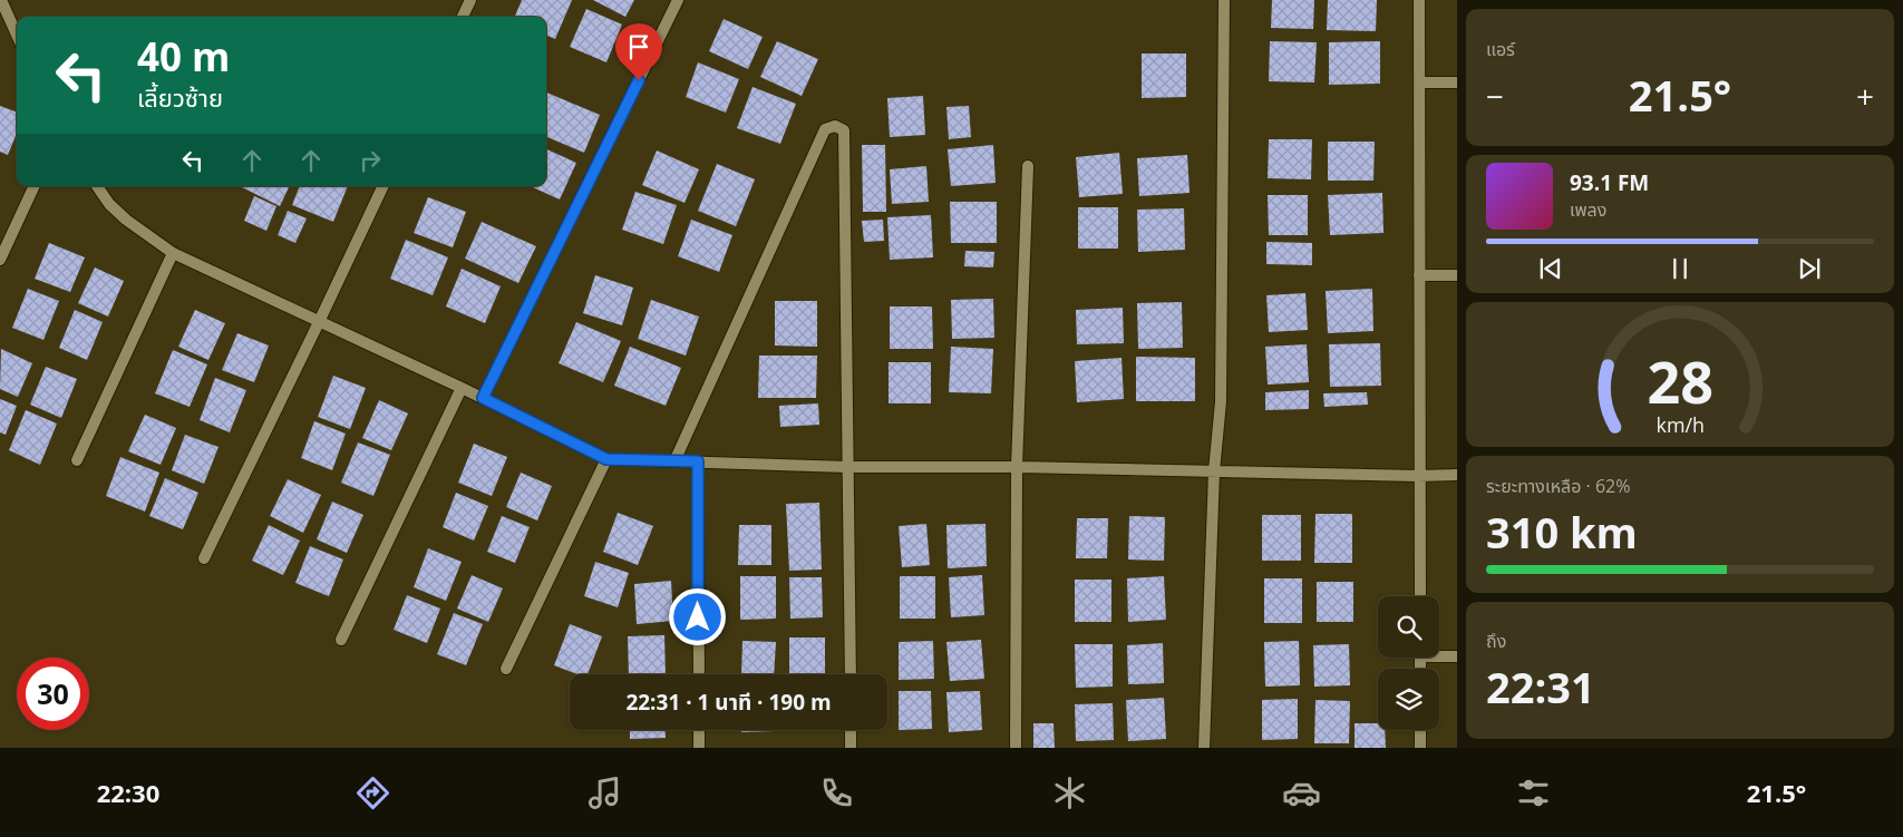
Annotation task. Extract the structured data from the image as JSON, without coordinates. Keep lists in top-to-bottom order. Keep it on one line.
{"page":{"tile":["แอร์",["ระยะทางเหลือ · 62%","310 km"],["ถึง","22:31"]],"turn":["40 m","เลี้ยวซ้าย"],"heat":["−","21.5°","+"],"song":["93.1 FM","เพลง"],"limit":"30","trip":"22:31 · 1 นาที · 190 m","tabs":["22:30","21.5°"],"gauge":["28","km/h"]}}
